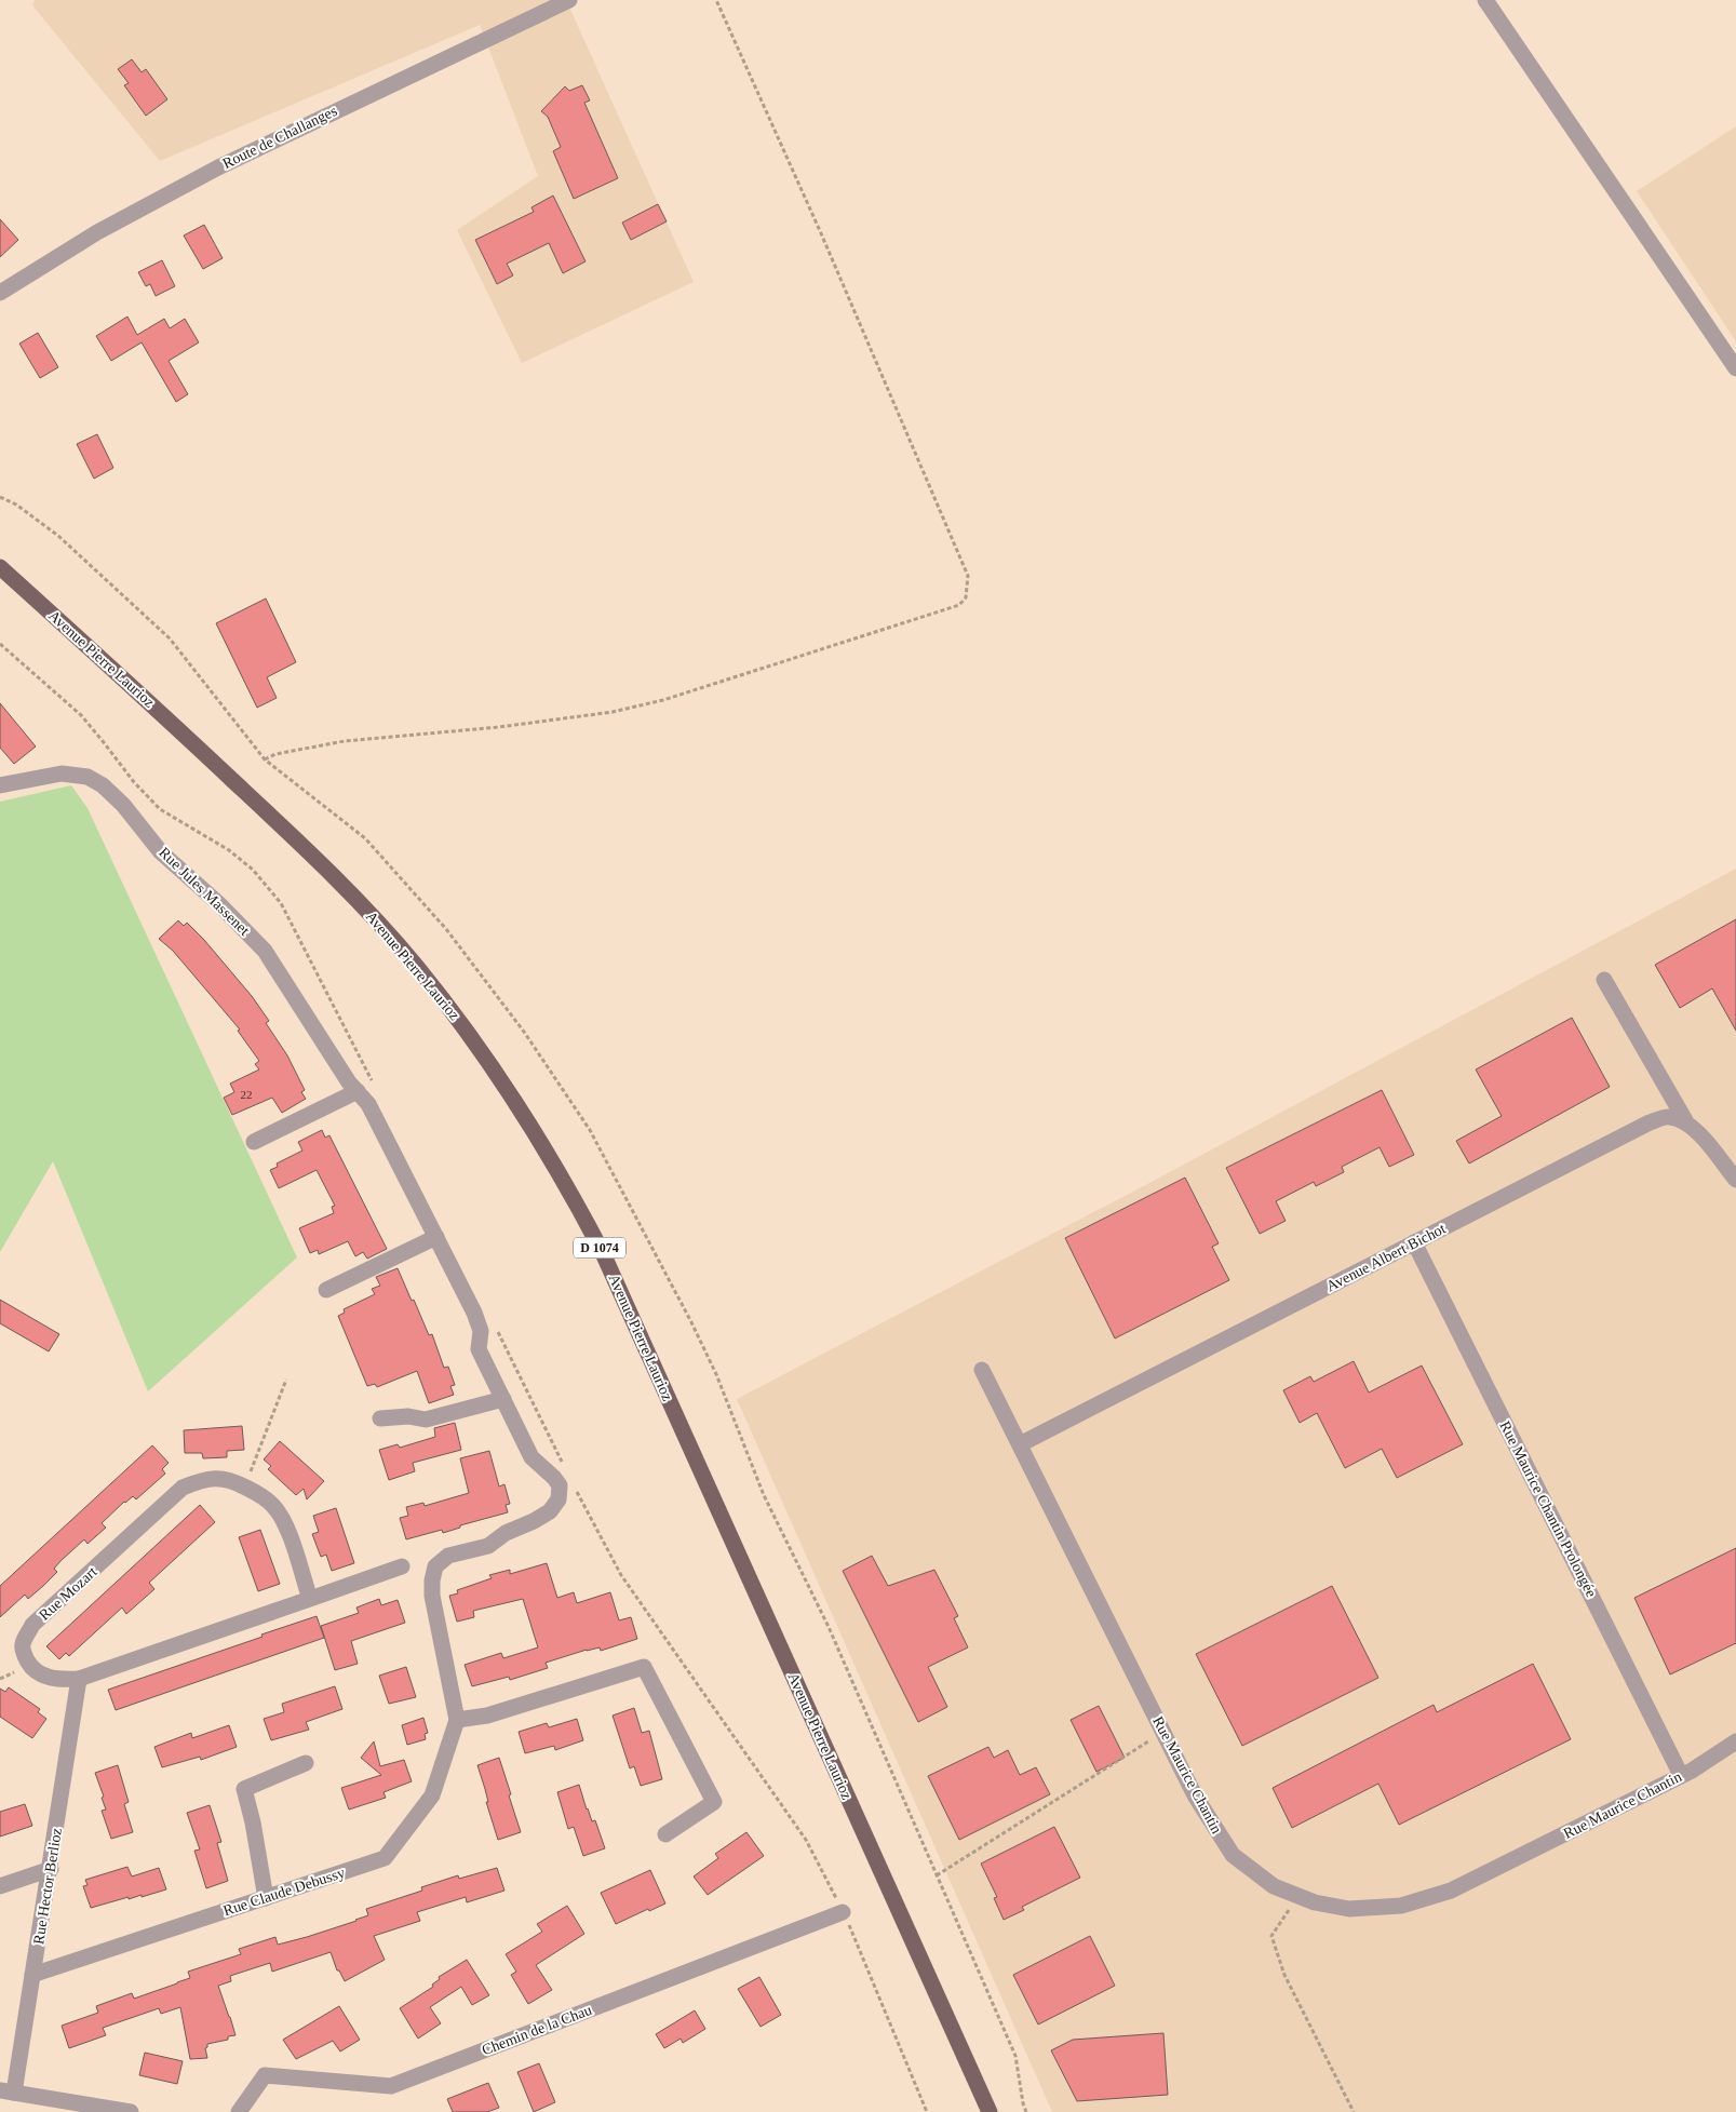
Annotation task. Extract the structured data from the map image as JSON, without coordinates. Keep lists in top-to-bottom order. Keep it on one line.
{"streets":{"main road":["Avenue Pierre Laurioz","D 1074"],"street":["Route de Challanges","Rue Jules Massenet","Avenue Albert Bichot","Rue Maurice Chantin Prolongée","Rue Mozart","Rue Maurice Chantin","Rue Hector Berlioz","Rue Claude Debussy","Chemin de la Chau"]},"crossings":[["Rue Jules Massenet","Rue Claude Debussy"],["Avenue Albert Bichot","Rue Maurice Chantin Prolongée"],["Avenue Albert Bichot","Rue Maurice Chantin"],["Rue Maurice Chantin Prolongée","Rue Maurice Chantin"],["Rue Mozart","Rue Hector Berlioz"],["Rue Hector Berlioz","Rue Claude Debussy"]],"house_numbers":["22"]}
